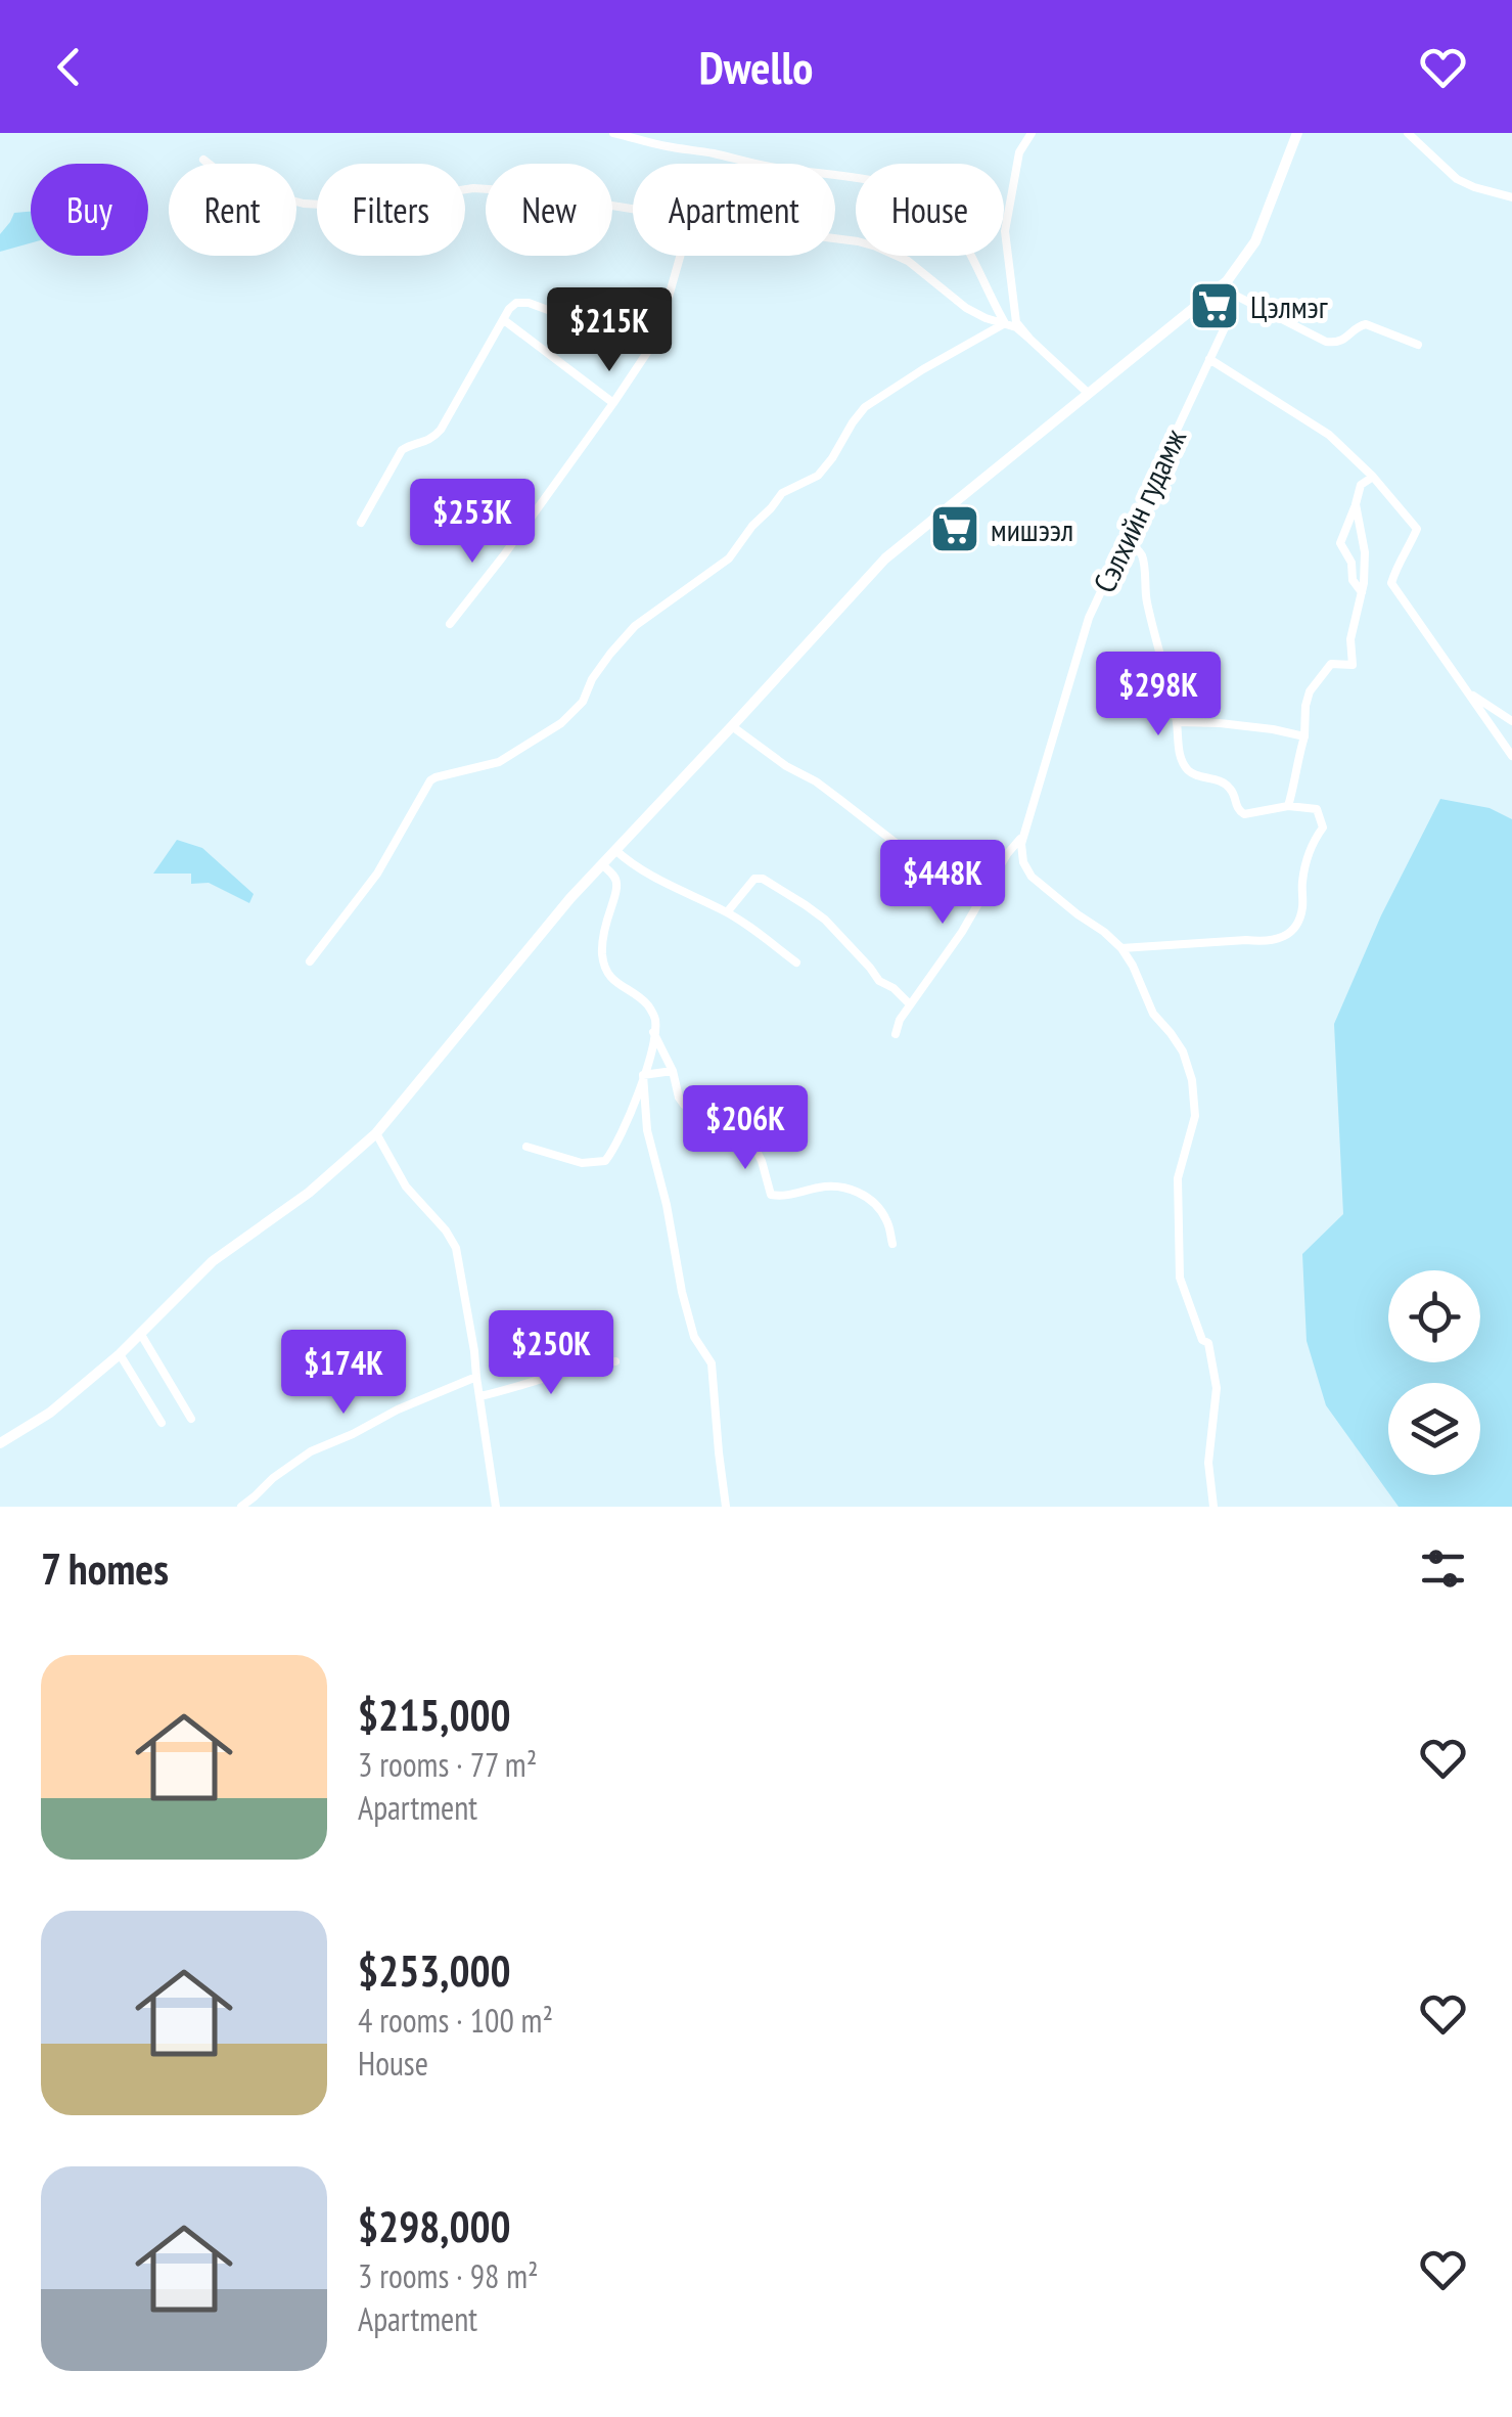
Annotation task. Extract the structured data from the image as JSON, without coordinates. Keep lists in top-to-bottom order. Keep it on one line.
{"streets":{"street":["Сэлхийн гудамж"]},"places":{"supermarket":["Цэлмэг","мишээл"]},"page":{"header":"Dwello","chip":["Buy","Rent","Filters","New","Apartment","House"],"price":["$215K","$253K","$298K","$448K","$206K","$250K","$174K"],"heading":"7 homes","list":[{"name":"$215,000","note":"3 rooms · 77 m² · Apartment"},{"name":"$253,000","note":"4 rooms · 100 m² · House"},{"name":"$298,000","note":"3 rooms · 98 m² · Apartment"}]}}
